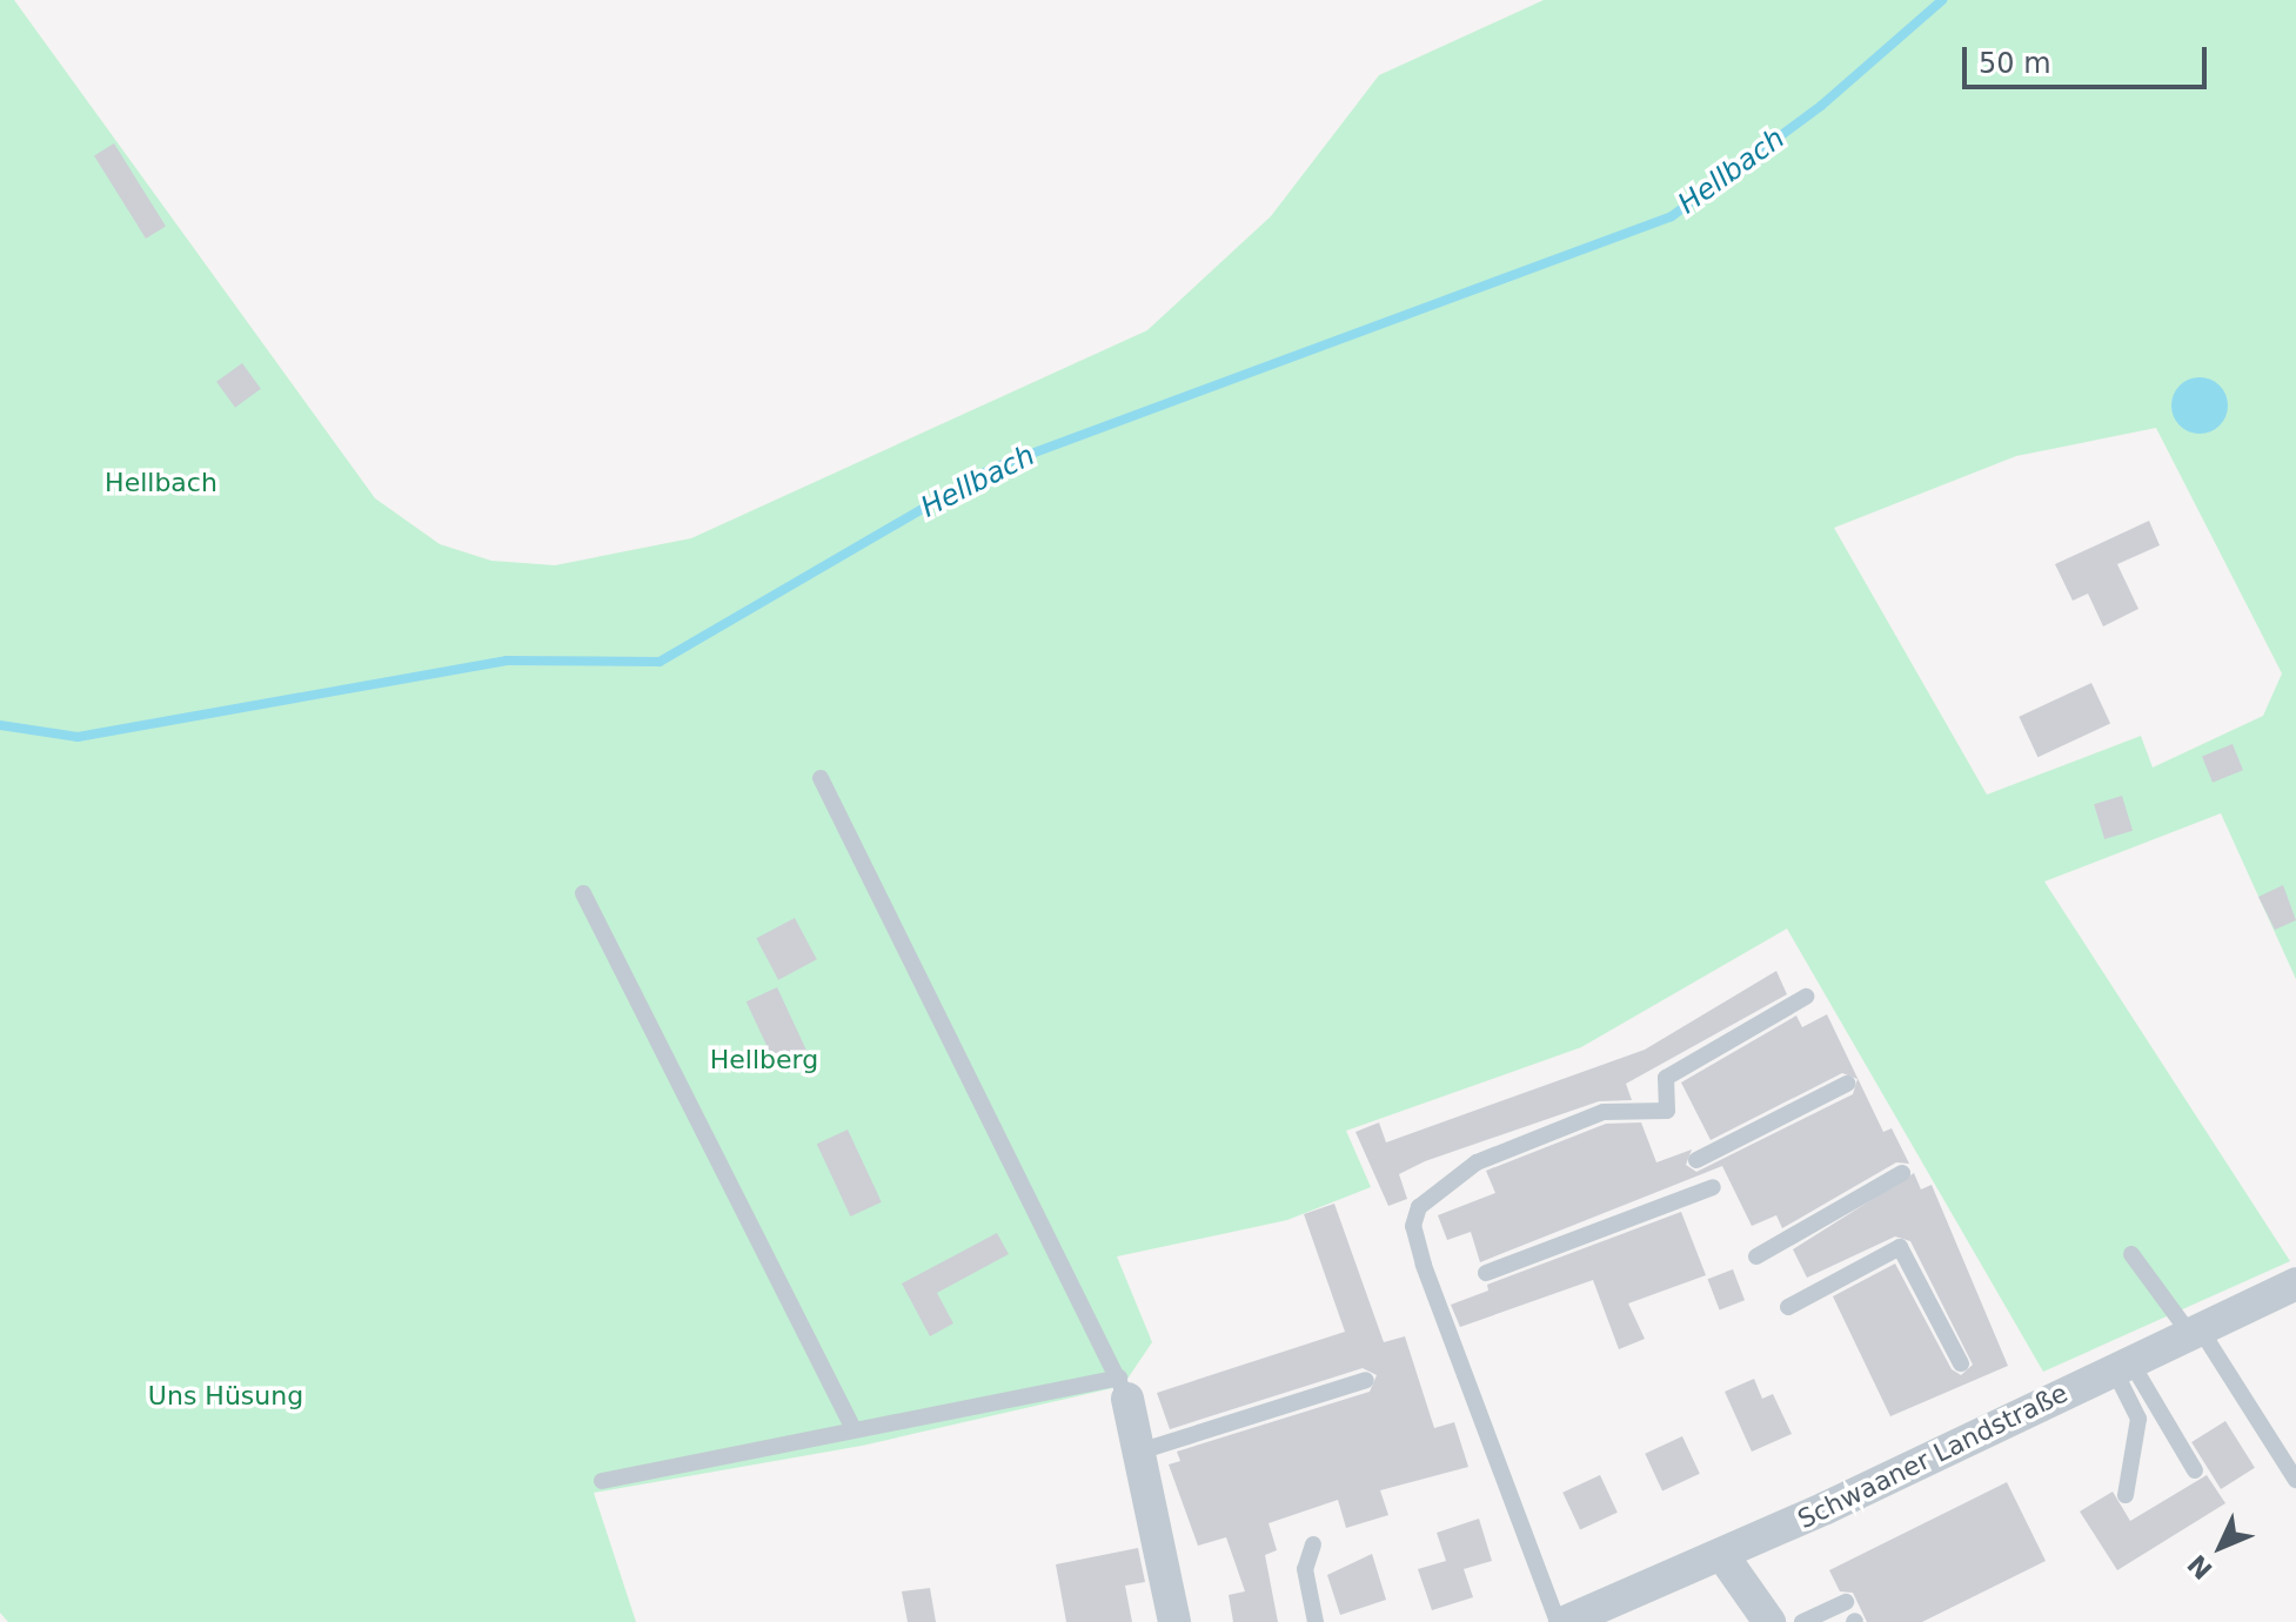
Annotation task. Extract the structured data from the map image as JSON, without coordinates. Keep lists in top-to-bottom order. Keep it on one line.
{"streets":{"street":["Schwaaner Landstraße"]},"water":["Hellbach"],"parks":["Hellbach","Hellberg","Uns Hüsung"],"scale_bar":"50 m","north":"bottom left"}
